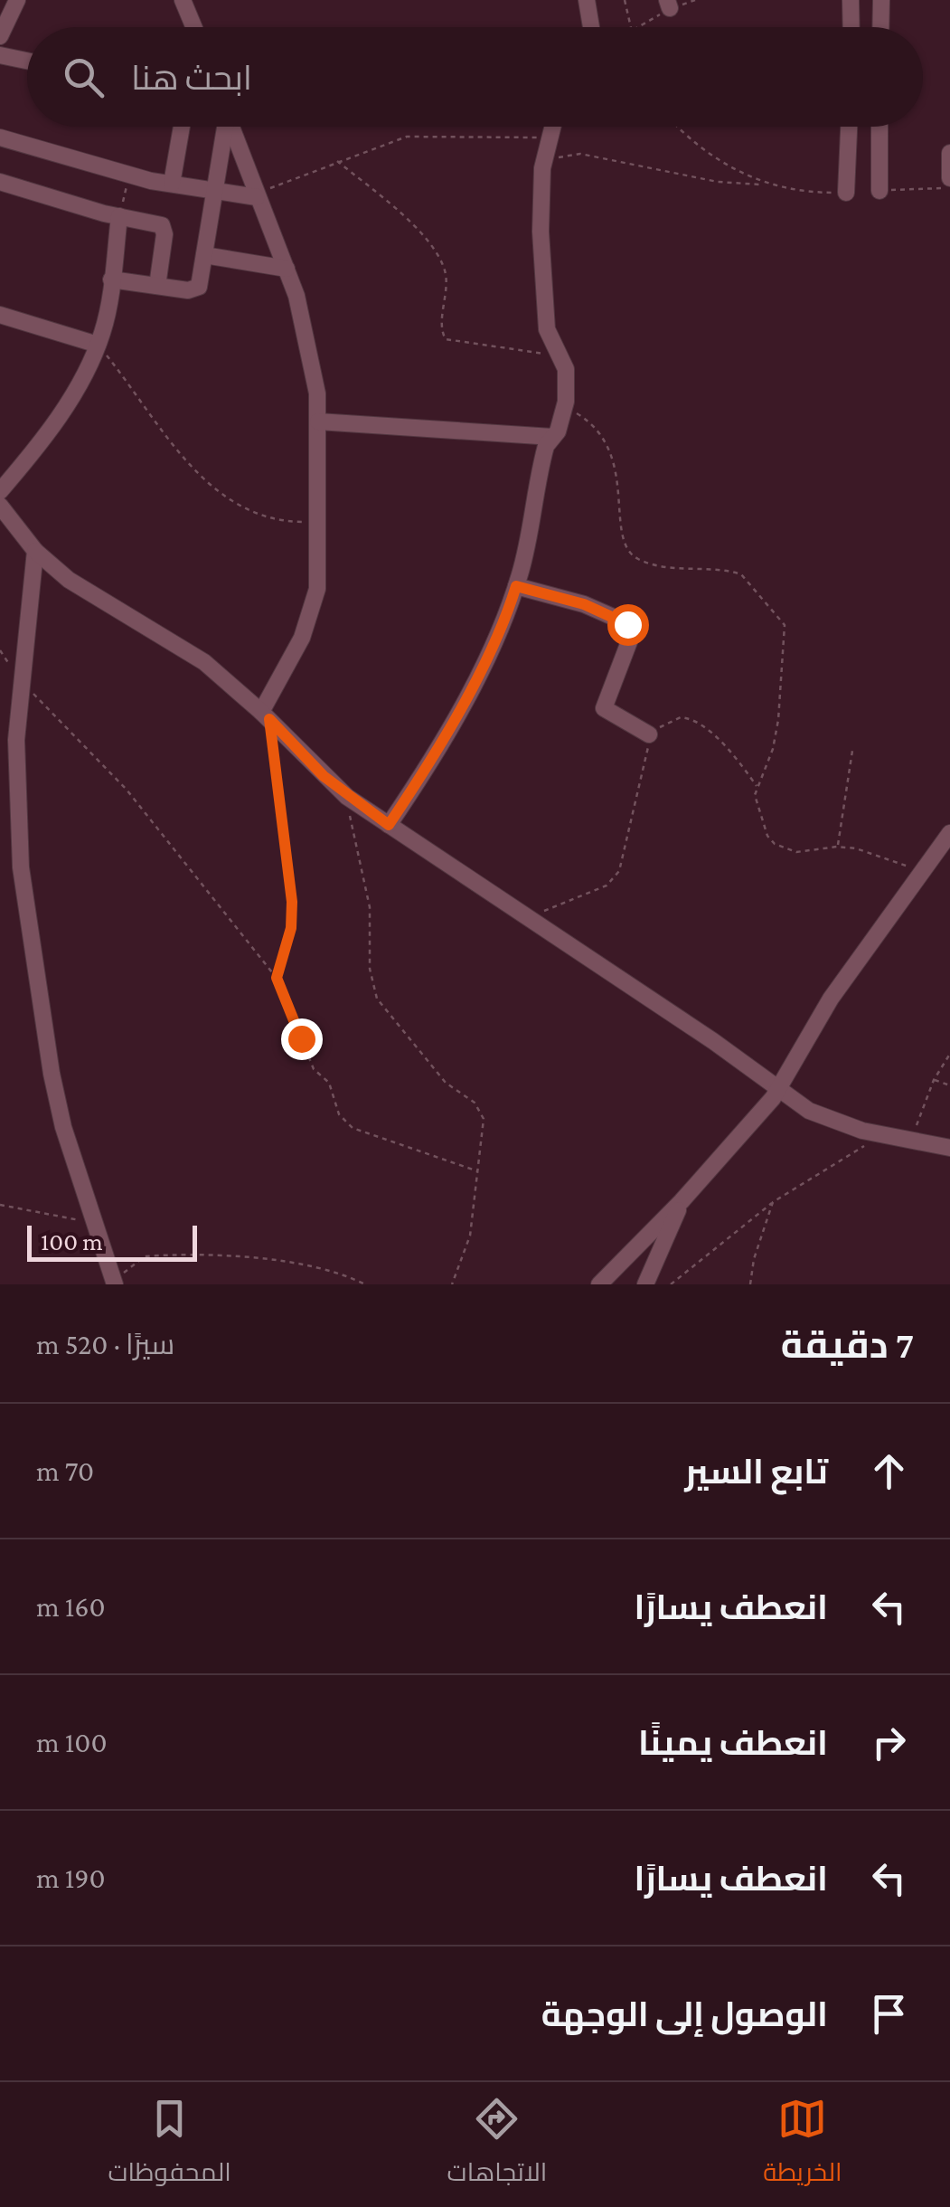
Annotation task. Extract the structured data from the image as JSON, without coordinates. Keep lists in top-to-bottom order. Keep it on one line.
{"scale_bar":"100 m","page":{"search":"ابحث هنا","scale":"100 m","heading":["7 دقيقة","سيرًا · 520 m"],"list":[["تابع السير","70 m"],["انعطف يسارًا","160 m"],["انعطف يمينًا","100 m"],["انعطف يسارًا","190 m"],"الوصول إلى الوجهة"],"nav":["الخريطة","الاتجاهات","المحفوظات"]}}
